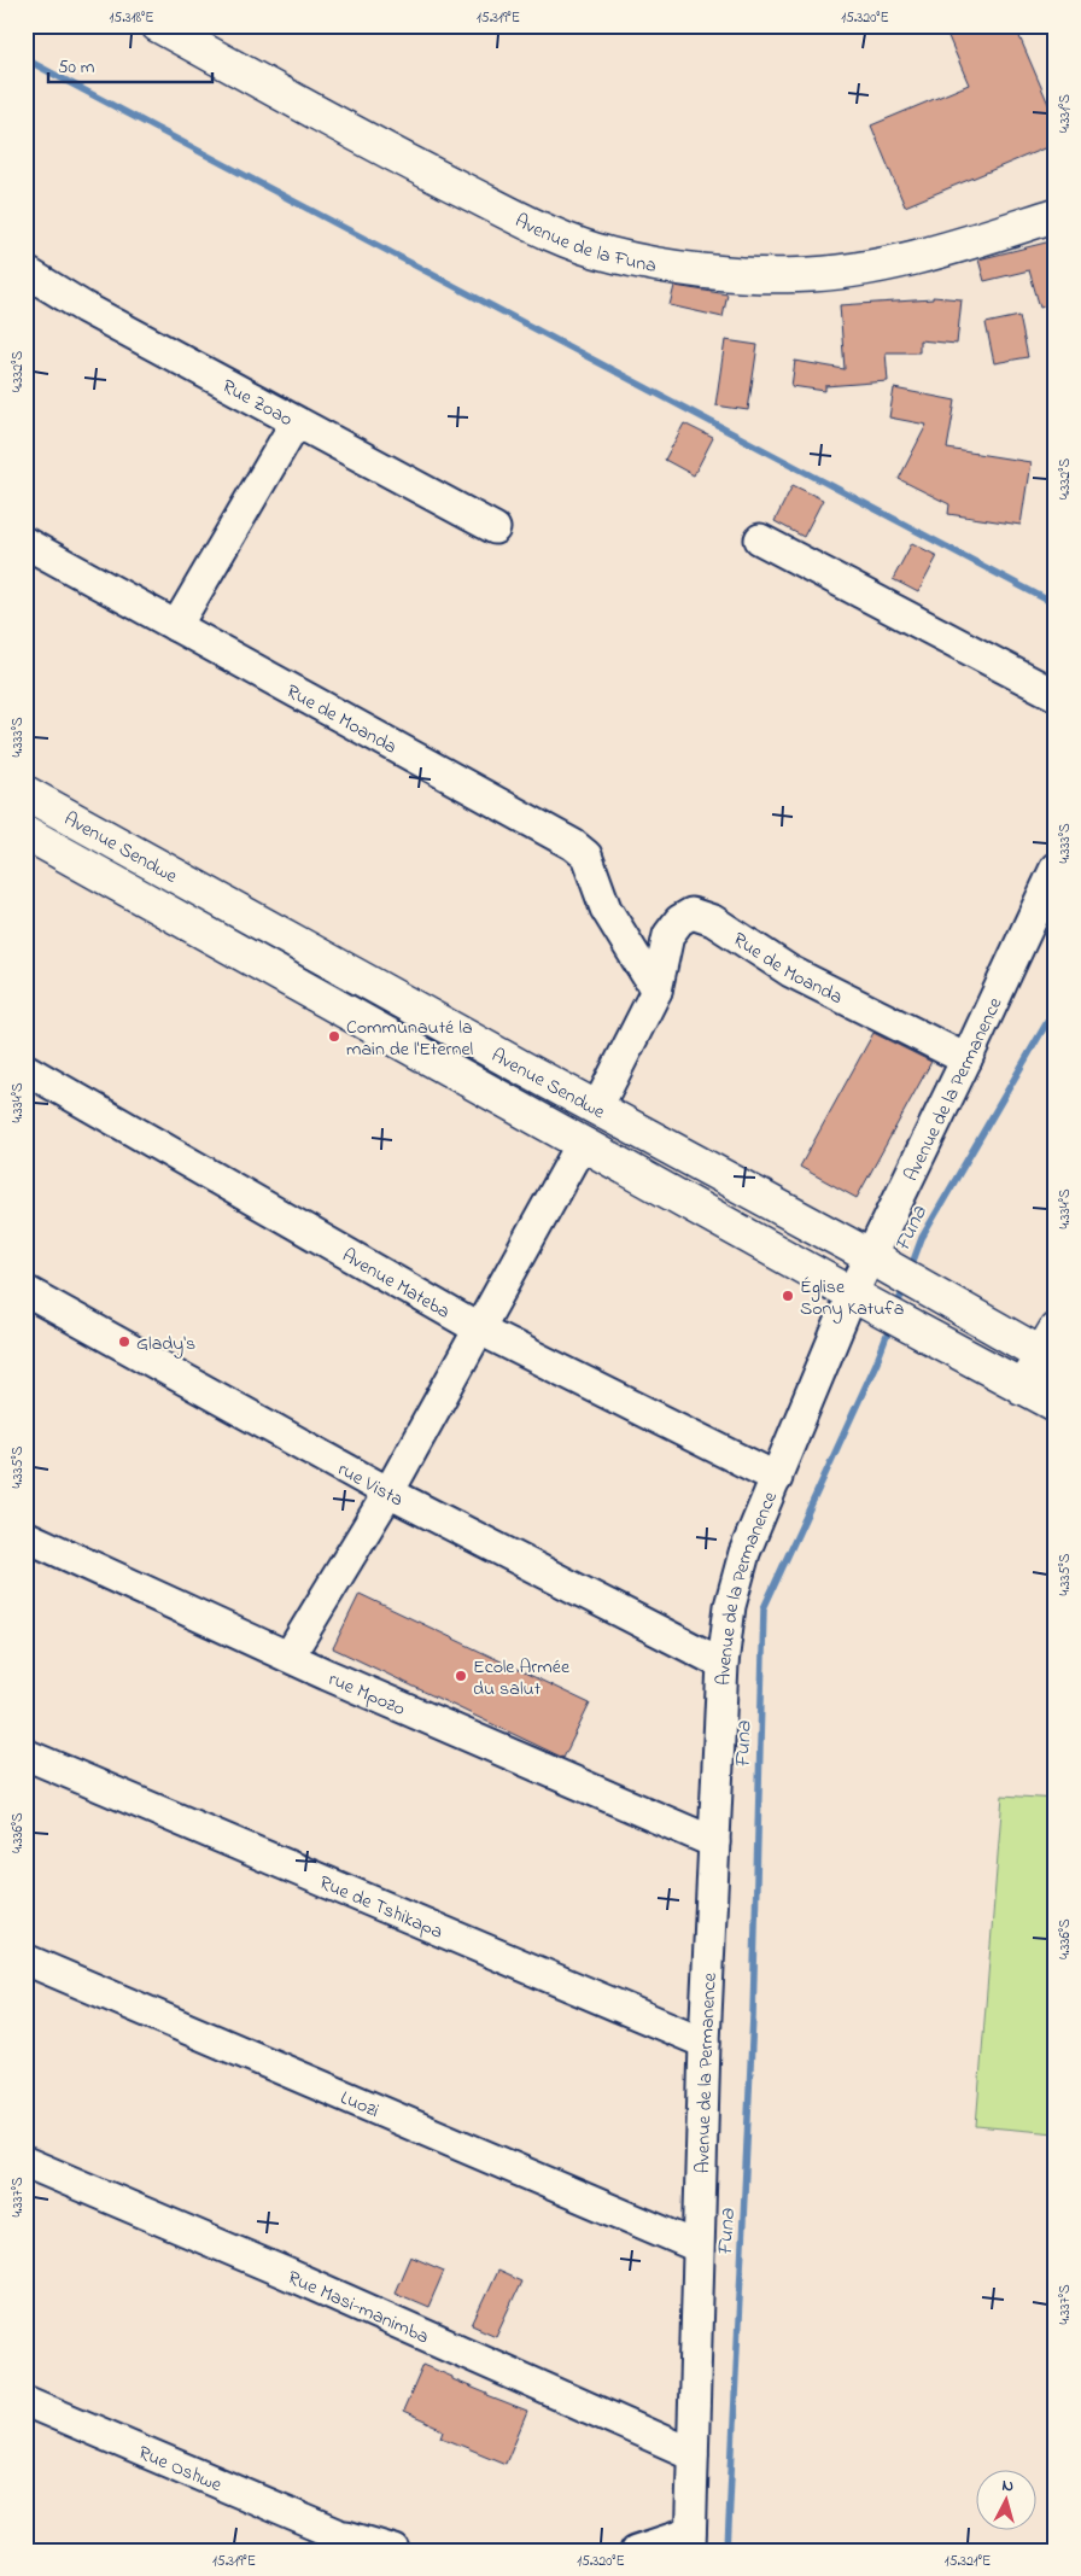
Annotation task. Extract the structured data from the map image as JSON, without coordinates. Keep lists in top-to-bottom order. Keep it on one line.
{"streets":{"main road":["Avenue de la Funa","Avenue Sendwe"],"street":["Rue Zoao","Rue de Moanda","Avenue de la Permanence","Avenue Mateba","rue Vista","rue Mpozo","Rue de Tshikapa","Luozi","Rue Masi-manimba","Rue Oshwe"]},"crossings":[["Rue de Moanda","Avenue Sendwe"],["Rue de Moanda","Avenue de la Permanence"],["Avenue Sendwe","Avenue de la Permanence"],["Avenue de la Permanence","Avenue Mateba"],["Avenue de la Permanence","rue Vista"],["Avenue de la Permanence","rue Mpozo"],["Avenue de la Permanence","Rue de Tshikapa"],["Avenue de la Permanence","Luozi"],["Avenue de la Permanence","Rue Masi-manimba"]],"water":["Funa"],"places":["Communauté la main de l'Eternel","Église Sony Katufa","Glady's","Ecole Armée du salut"],"scale_bar":"50 m","north":"top","coordinates":["15.318°E","15.319°E","15.320°E","4.331°S","4.332°S","4.333°S","4.334°S","4.335°S","4.336°S","4.337°S","15.321°E"]}
